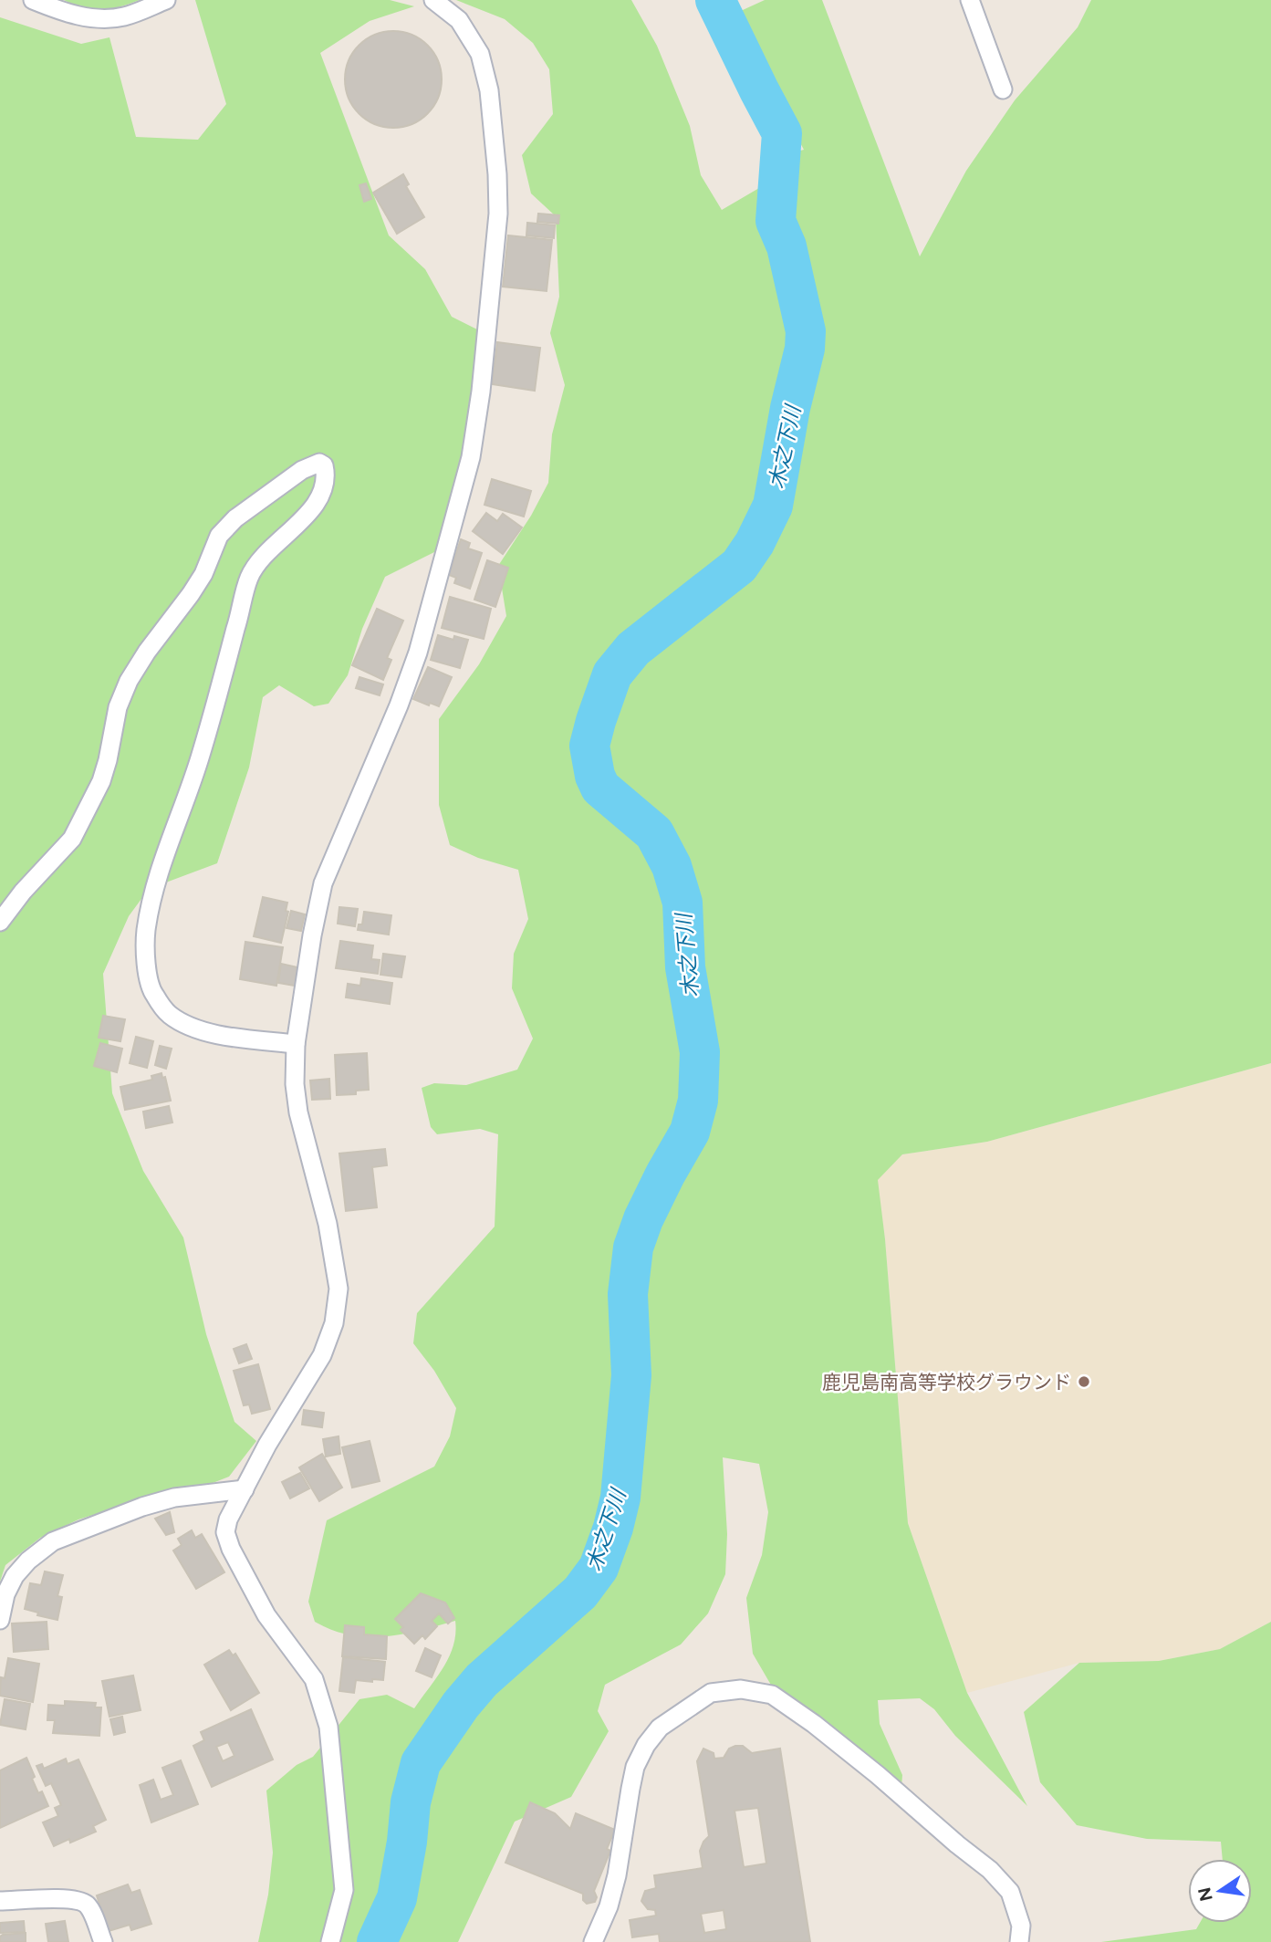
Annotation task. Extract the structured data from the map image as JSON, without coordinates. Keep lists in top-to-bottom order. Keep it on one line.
{"water":["木之下川"],"places":["鹿児島南高等学校グラウンド"],"north":"left"}
